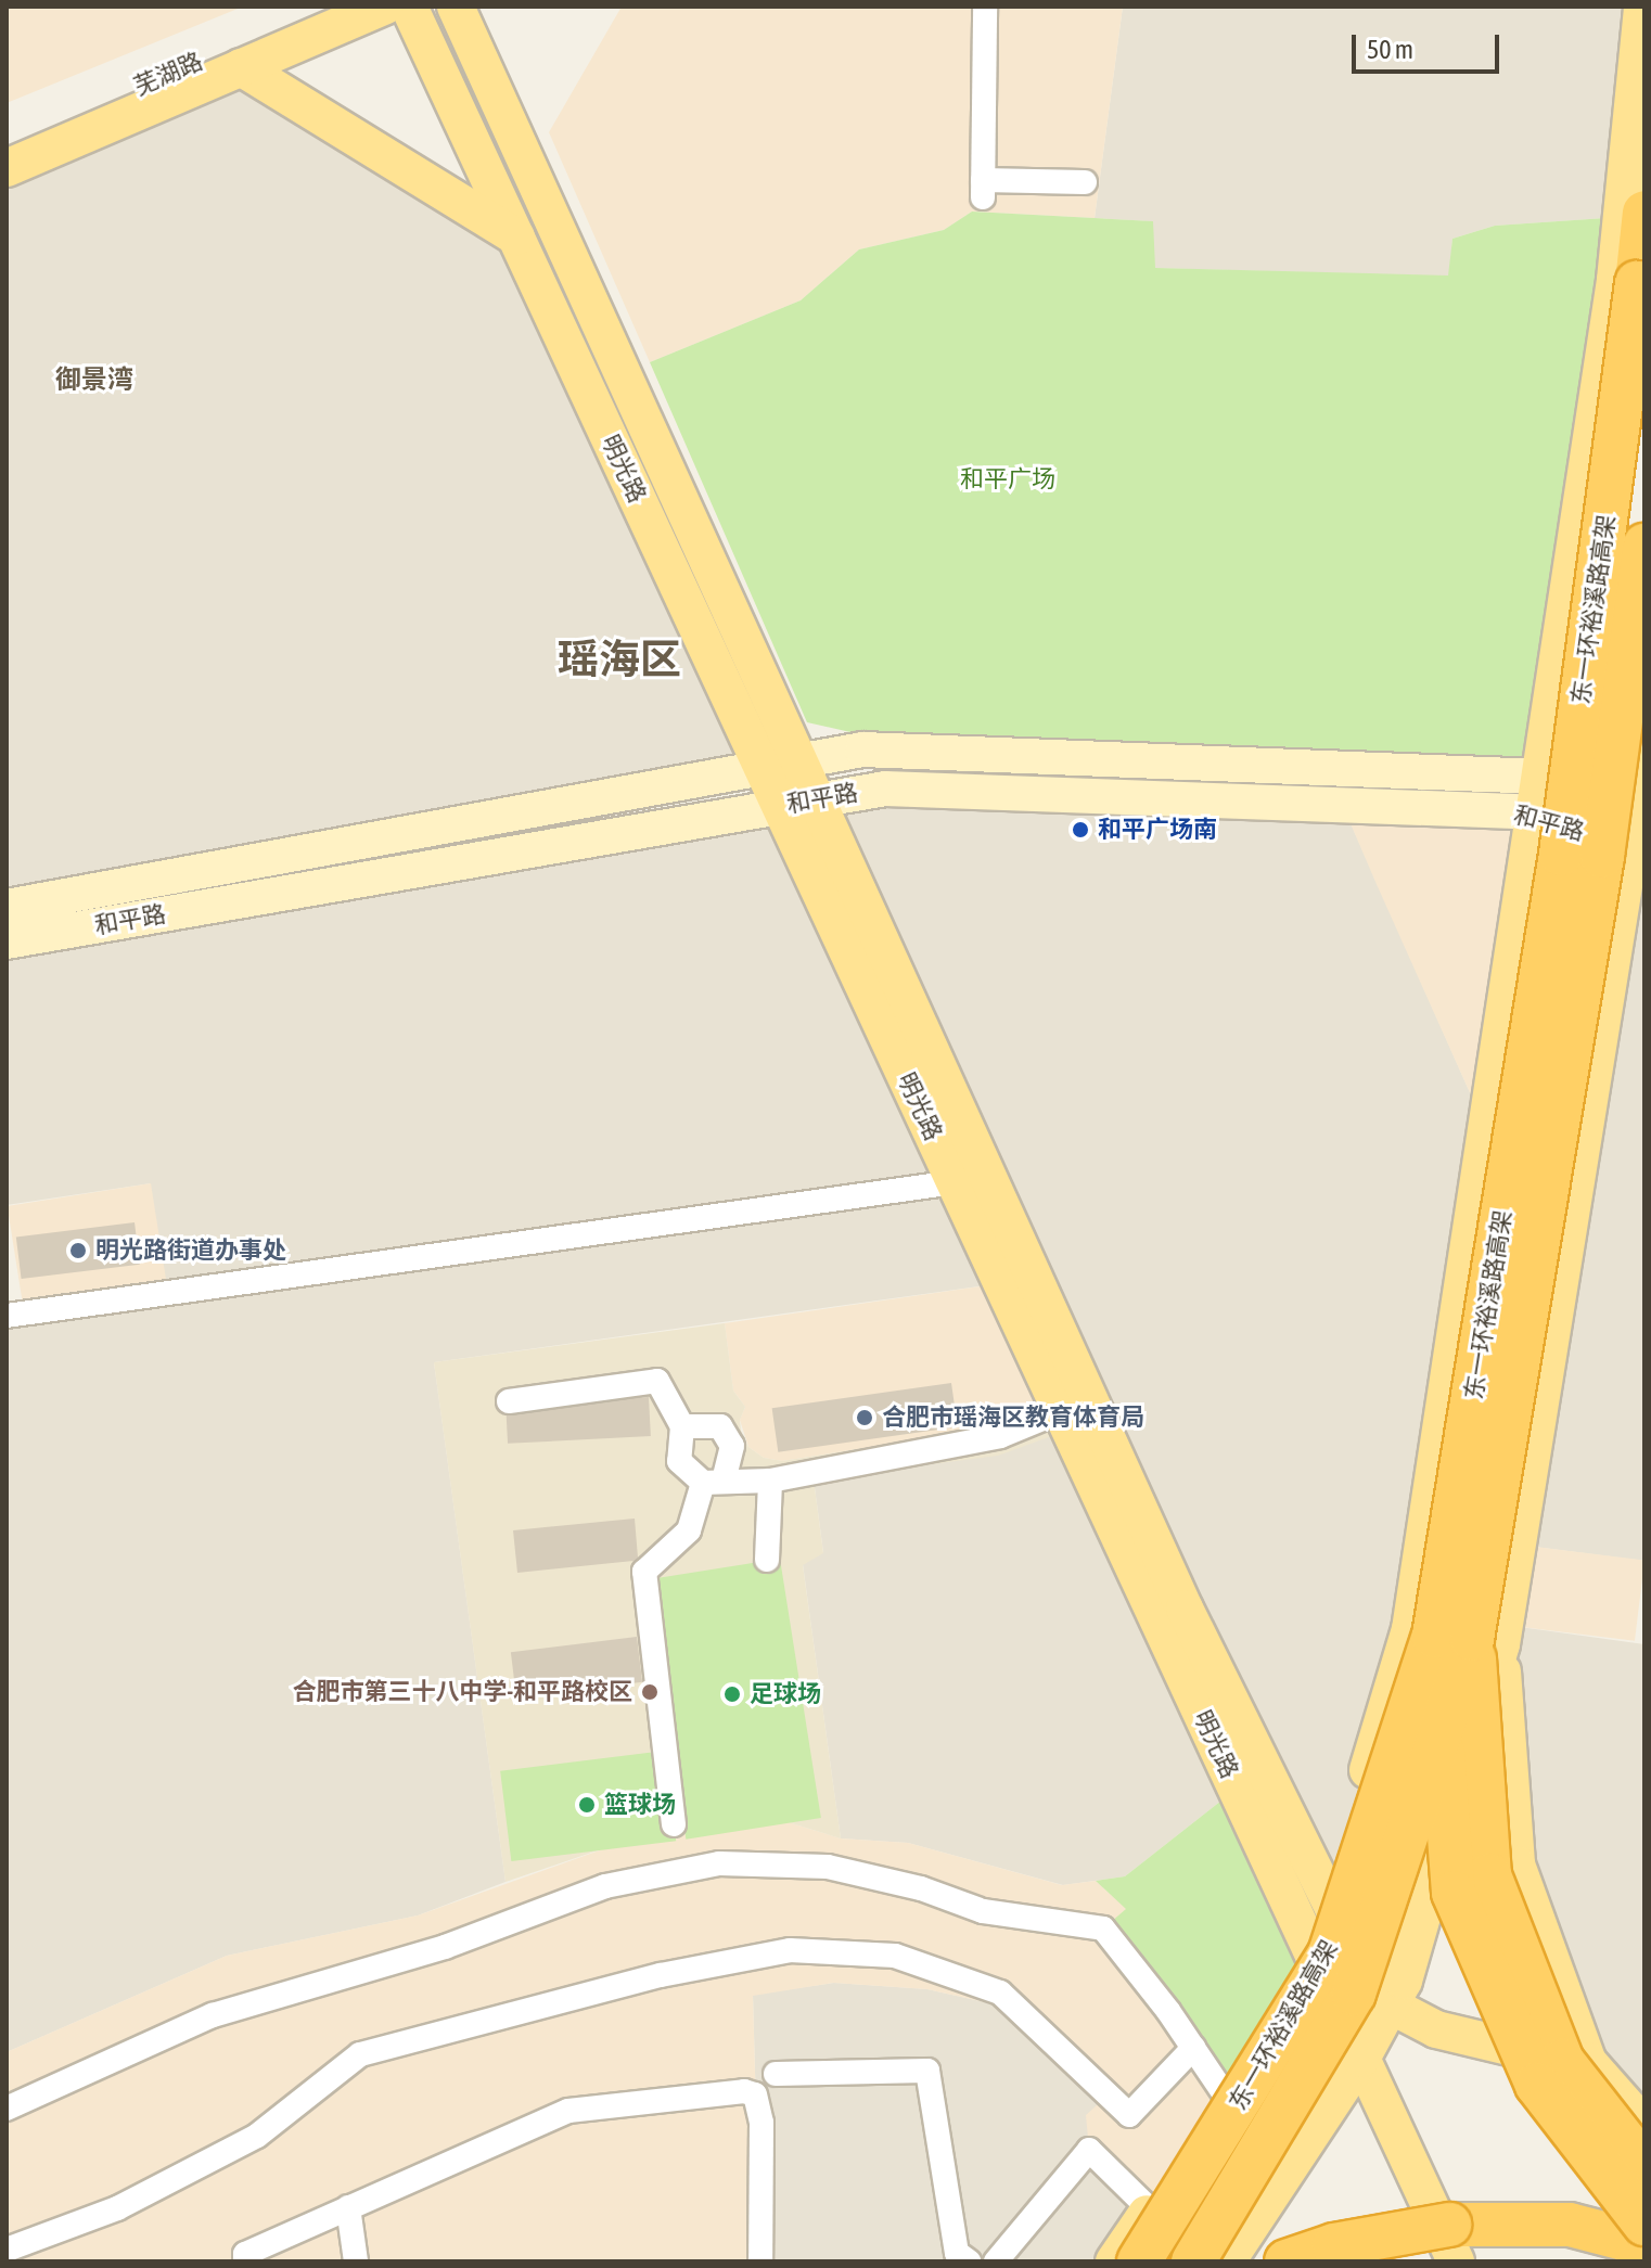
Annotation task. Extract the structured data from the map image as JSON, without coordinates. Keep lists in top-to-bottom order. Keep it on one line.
{"streets":{"highway":["东一环裕溪路高架"],"main road":["芜湖路","明光路","和平路"]},"crossings":[["芜湖路","明光路"],["明光路","和平路"]],"districts":["御景湾","瑶海区"],"parks":["和平广场"],"places":["和平广场南","明光路街道办事处","合肥市瑶海区教育体育局","合肥市第三十八中学-和平路校区","足球场","篮球场"],"scale_bar":"50 m"}
